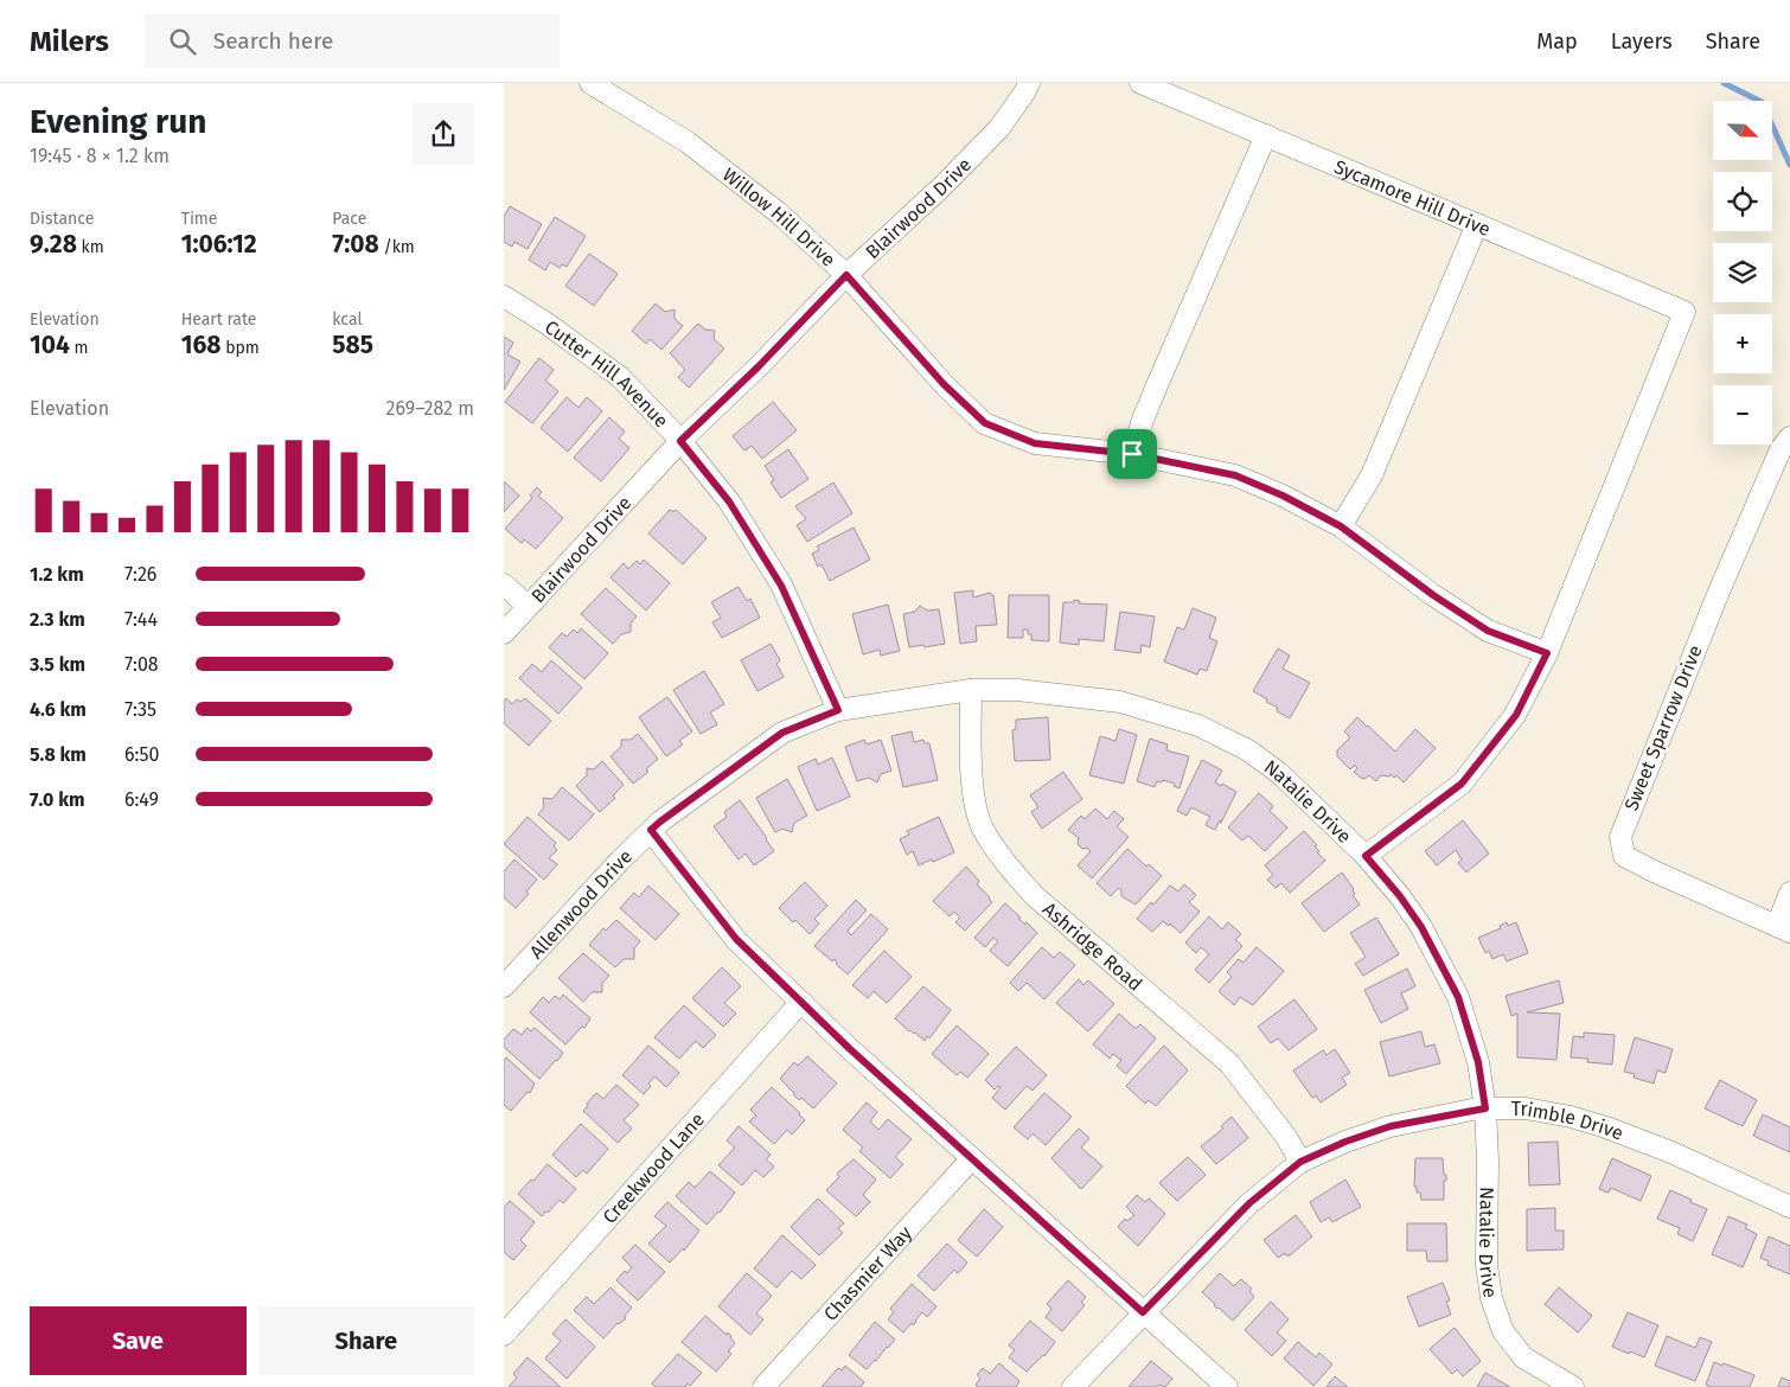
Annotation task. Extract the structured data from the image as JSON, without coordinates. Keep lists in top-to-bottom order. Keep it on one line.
{"streets":{"street":["Sycamore Hill Drive","Blairwood Drive","Willow Hill Drive","Cutter Hill Avenue","Sweet Sparrow Drive","Natalie Drive","Allenwood Drive","Ashridge Road","Trimble Drive","Creekwood Lane","Chasmier Way"]},"crossings":[["Sycamore Hill Drive","Willow Hill Drive"],["Blairwood Drive","Willow Hill Drive"],["Blairwood Drive","Cutter Hill Avenue"],["Cutter Hill Avenue","Natalie Drive"],["Cutter Hill Avenue","Allenwood Drive"],["Natalie Drive","Allenwood Drive"],["Natalie Drive","Ashridge Road"],["Natalie Drive","Trimble Drive"],["Ashridge Road","Trimble Drive"]],"north":"bottom right","page":{"header":"Milers","search":"Search here","nav":["Map","Layers","Share"],"heading":["Evening run","19:45 · 8 × 1.2 km"],"map_buttons":["+","−"],"stats":[["Distance","9.28 km"],["Time","1:06:12"],["Pace","7:08 /km"],["Elevation","104 m"],["Heart rate","168 bpm"],["kcal","585"]],"chart":["Elevation","269–282 m"],"list":[{"name":"1.2 km","note":"7:26"},{"name":"2.3 km","note":"7:44"},{"name":"3.5 km","note":"7:08"},{"name":"4.6 km","note":"7:35"},{"name":"5.8 km","note":"6:50"},{"name":"7.0 km","note":"6:49"}],"buttons":["Save","Share"]}}
